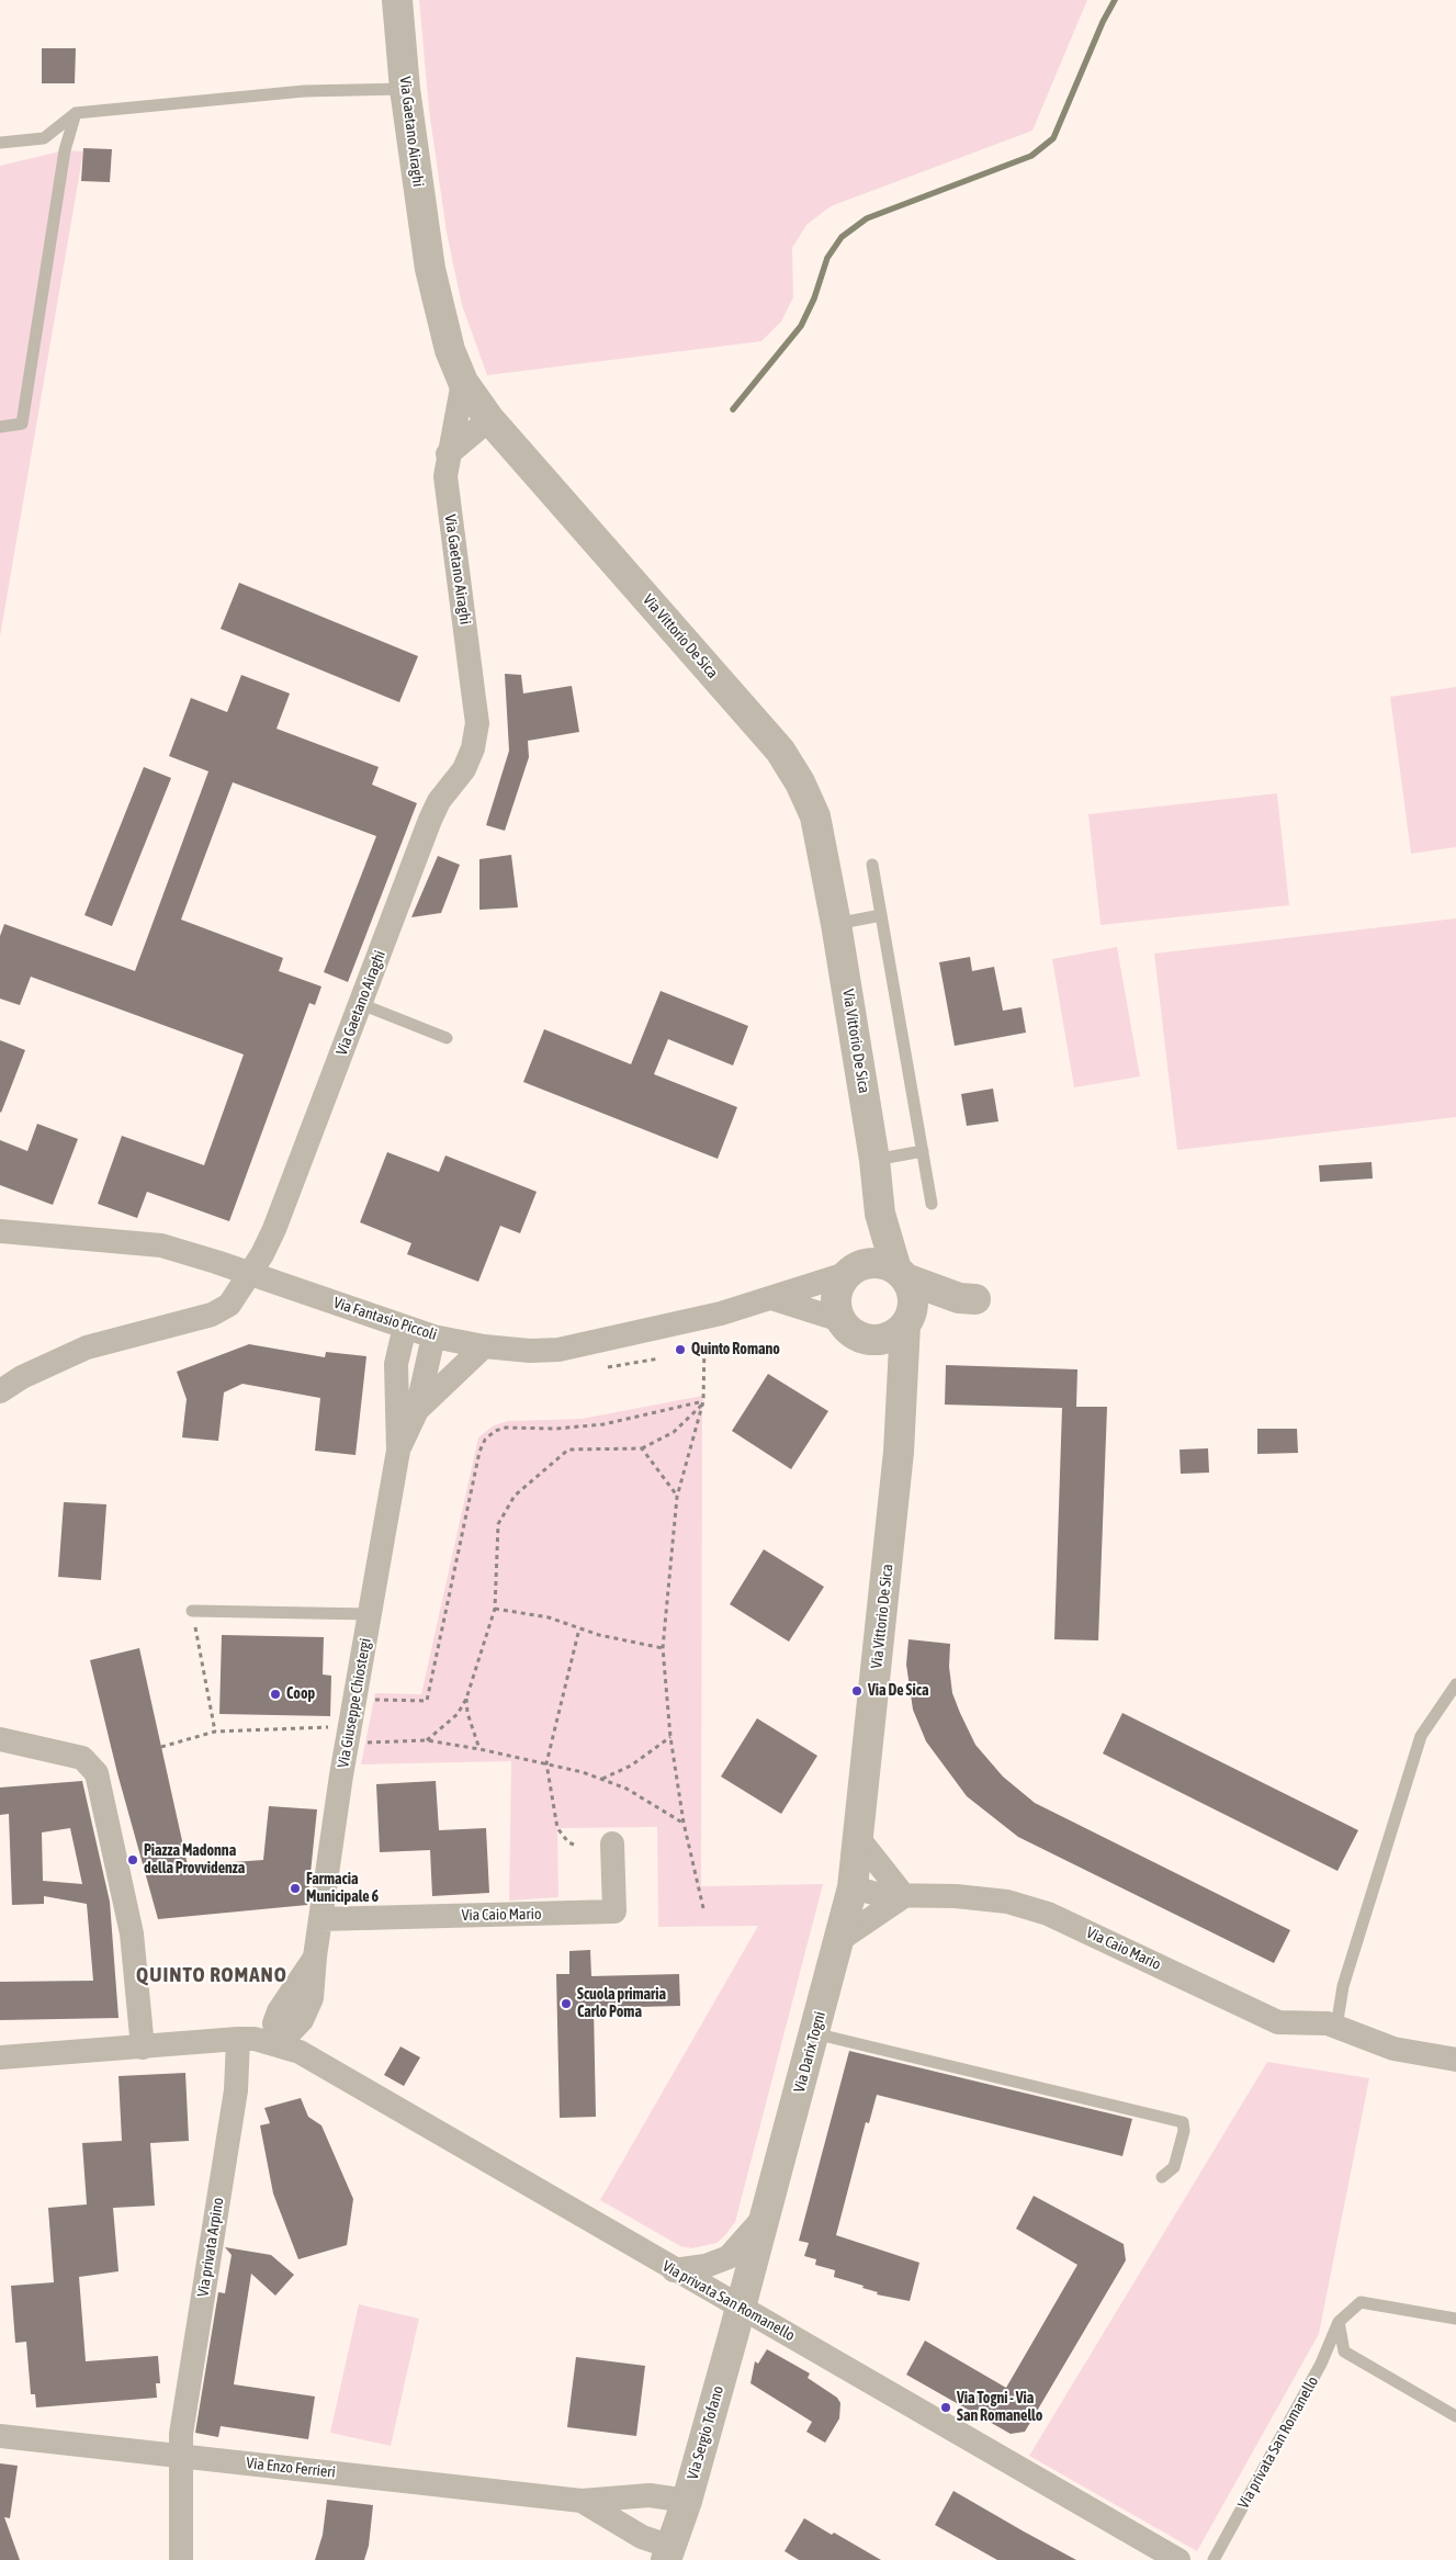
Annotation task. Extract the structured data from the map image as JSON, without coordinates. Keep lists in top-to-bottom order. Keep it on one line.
{"streets":{"street":["Via Gaetano Airaghi","Via Vittorio De Sica","Via Fantasio Piccoli","Via Giuseppe Chiostergi","Via Caio Mario","Via Darix Togni","Via privata Arpino","Via privata San Romanello","Via Sergio Tofano","Via Enzo Ferrieri"]},"crossings":[["Via Gaetano Airaghi","Via Vittorio De Sica"],["Via Gaetano Airaghi","Via Fantasio Piccoli"],["Via Vittorio De Sica","Via Fantasio Piccoli"],["Via Vittorio De Sica","Via Caio Mario"],["Via Vittorio De Sica","Via Darix Togni"],["Via Fantasio Piccoli","Via Giuseppe Chiostergi"],["Via Giuseppe Chiostergi","Via Caio Mario"],["Via Giuseppe Chiostergi","Via privata San Romanello"],["Via Caio Mario","Via Darix Togni"],["Via Darix Togni","Via privata San Romanello"],["Via Darix Togni","Via Sergio Tofano"],["Via privata Arpino","Via Enzo Ferrieri"],["Via privata San Romanello","Via Sergio Tofano"],["Via Sergio Tofano","Via Enzo Ferrieri"]],"districts":["QUINTO ROMANO"],"places":["Quinto Romano","Via De Sica","Coop","Piazza Madonna della Provvidenza","Farmacia Municipale 6","Scuola primaria Carlo Poma","Via Togni - Via San Romanello"]}
